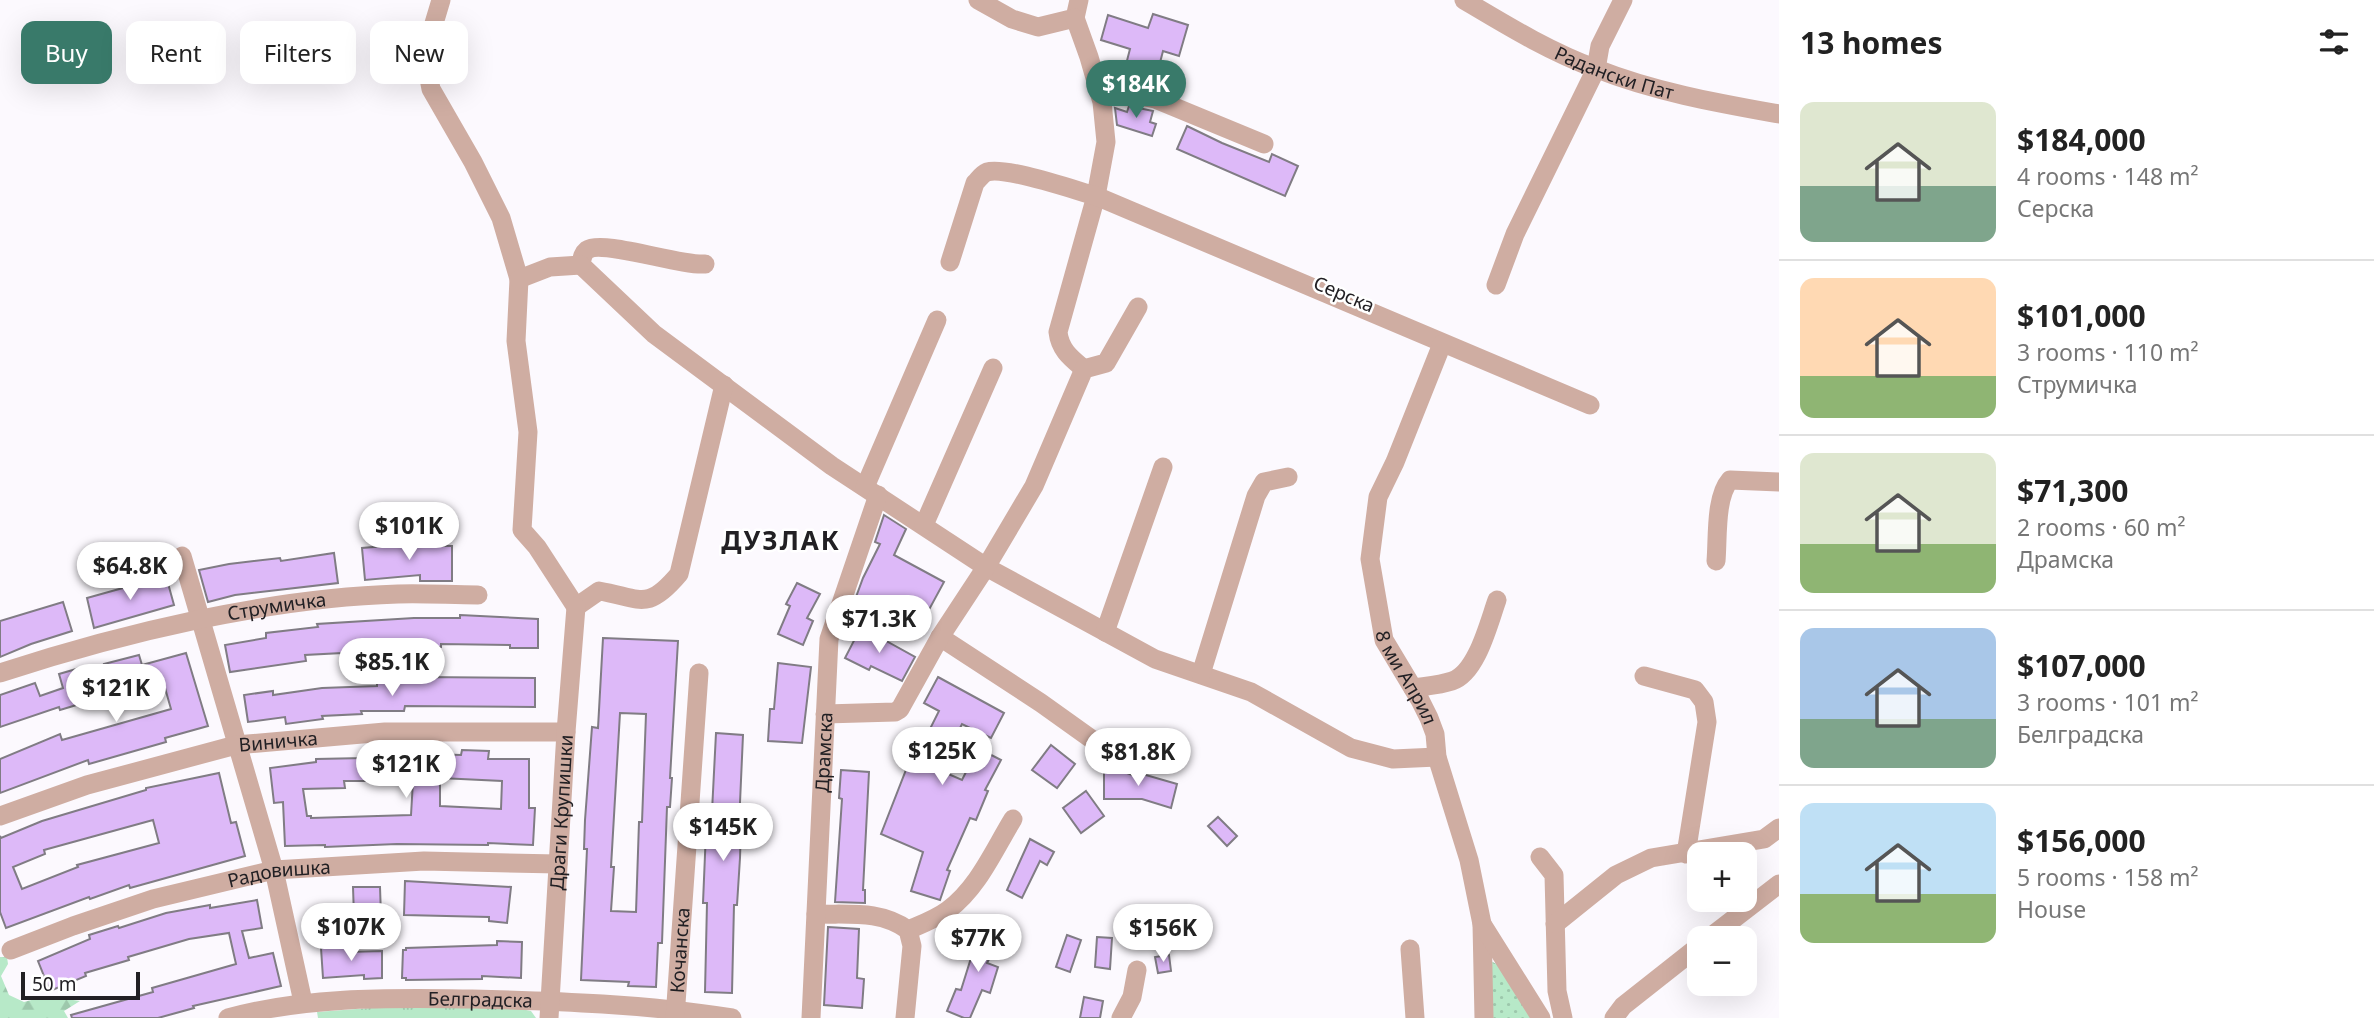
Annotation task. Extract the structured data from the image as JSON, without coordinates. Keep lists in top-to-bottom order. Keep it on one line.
{"streets":{"street":["Радански Пат","Серска","Струмичка","8 ми Април","Виничка","Драмска","Драги Крупишки","Радовишка","Кочанска","Белградска"]},"crossings":[["Серска","8 ми Април"],["Виничка","Драги Крупишки"],["Драги Крупишки","Радовишка"],["Драги Крупишки","Белградска"],["Кочанска","Белградска"]],"districts":["ДУЗЛАК"],"scale_bar":"50 m","page":{"heading":"13 homes","chip":["Buy","Rent","Filters","New"],"price":["$184K","$101K","$64.8K","$71.3K","$85.1K","$121K","$125K","$81.8K","$121K","$145K","$107K","$156K","$77K"],"list":[{"name":"$184,000","note":"4 rooms · 148 m² · Серска"},{"name":"$101,000","note":"3 rooms · 110 m² · Струмичка"},{"name":"$71,300","note":"2 rooms · 60 m² · Драмска"},{"name":"$107,000","note":"3 rooms · 101 m² · Белградска"},{"name":"$156,000","note":"5 rooms · 158 m² · House"}],"map_buttons":["+","−"],"scale":"50 m"}}
